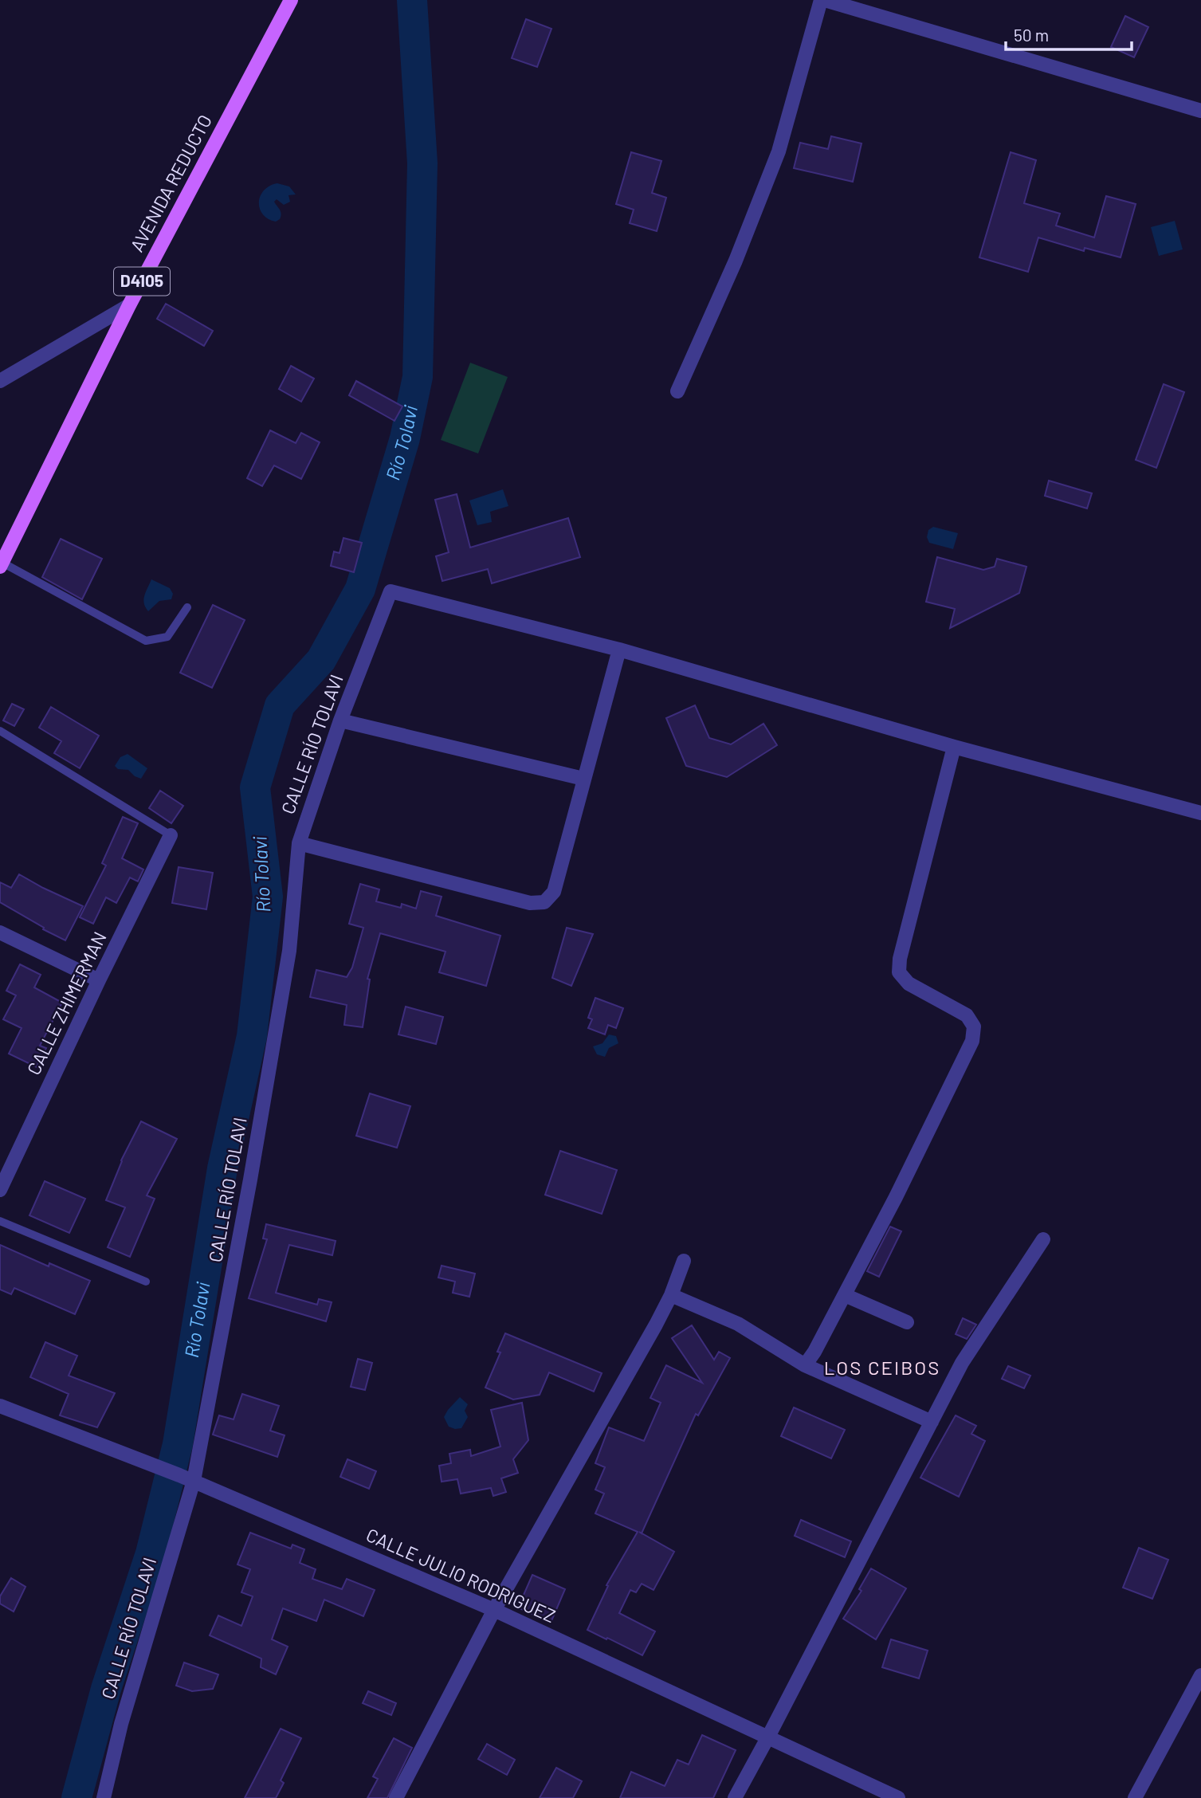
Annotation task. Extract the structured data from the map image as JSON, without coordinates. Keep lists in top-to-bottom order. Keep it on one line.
{"streets":{"main road":["AVENIDA REDUCTO","D4105"],"street":["CALLE RÍO TOLAVI","CALLE ZHIMERMAN","CALLE JULIO RODRIGUEZ"]},"crossings":[["CALLE RÍO TOLAVI","CALLE JULIO RODRIGUEZ"]],"districts":["LOS CEIBOS"],"water":["Río Tolavi"],"scale_bar":"50 m"}
